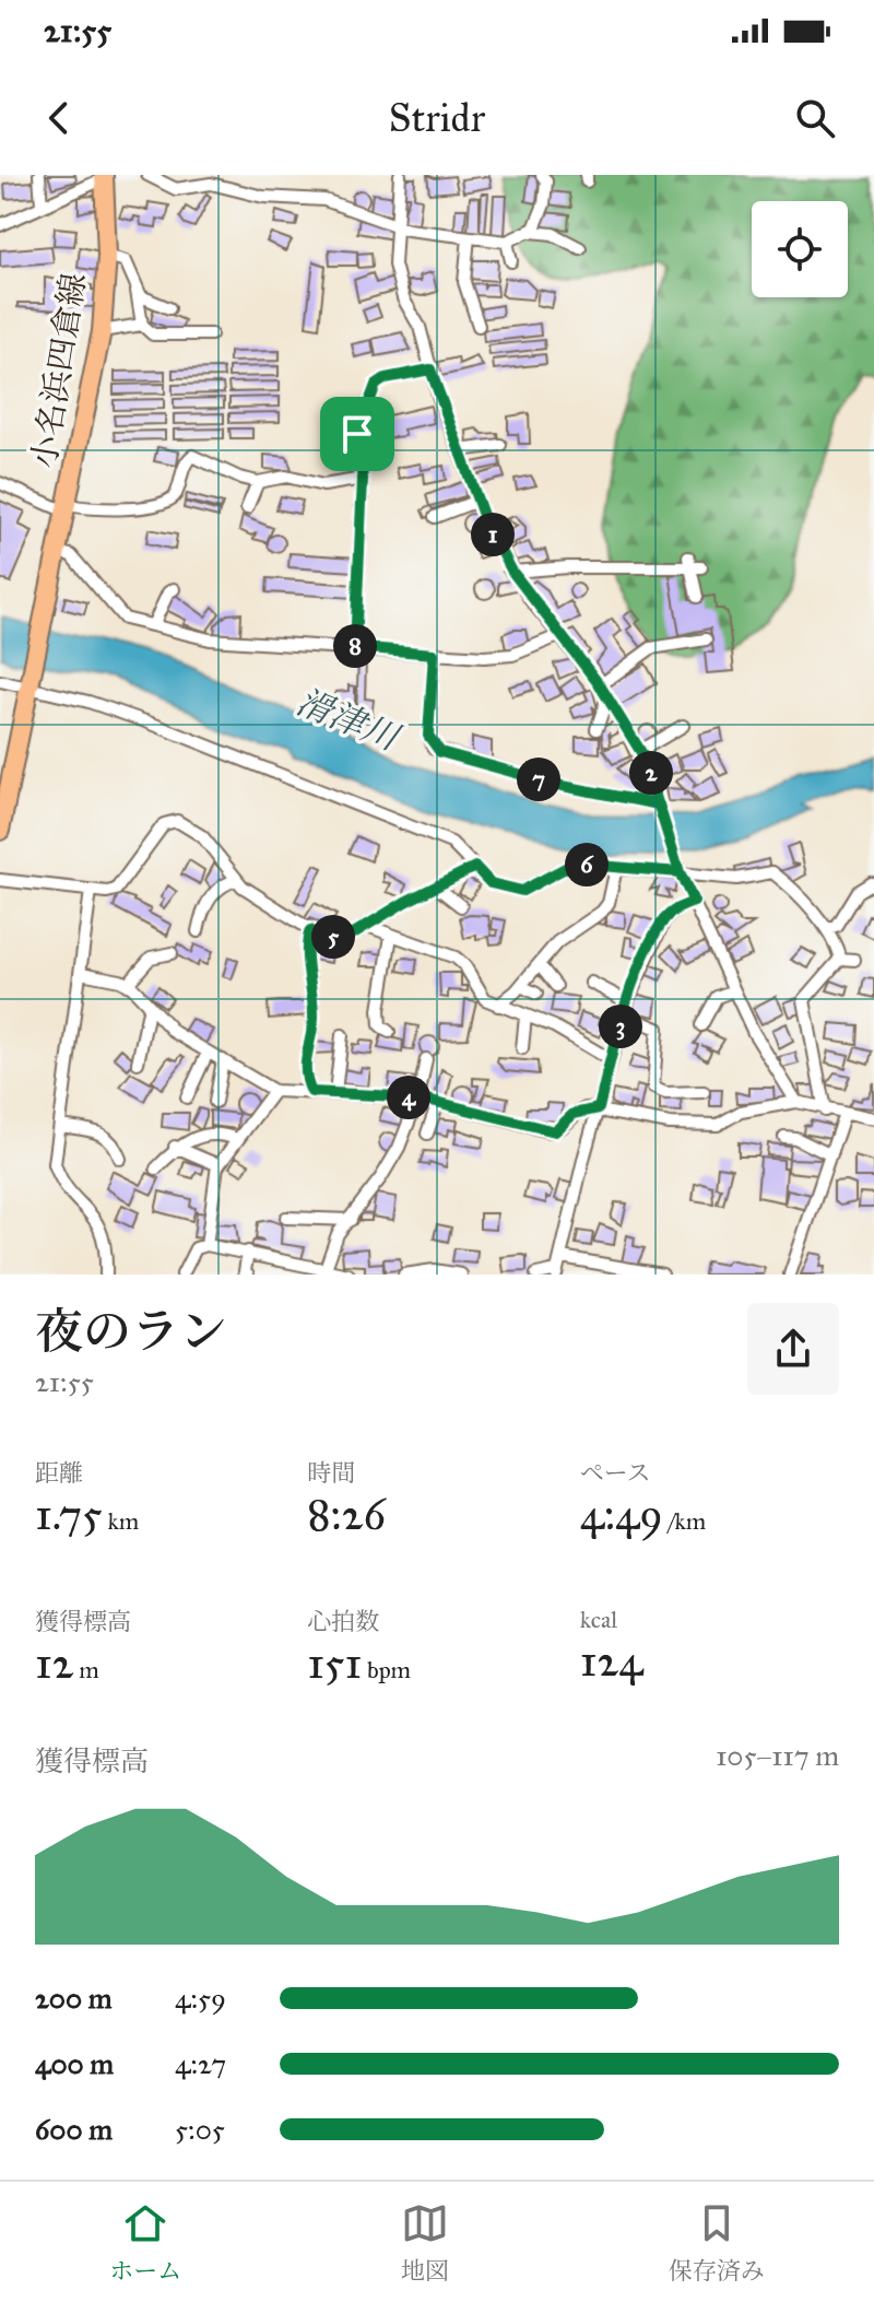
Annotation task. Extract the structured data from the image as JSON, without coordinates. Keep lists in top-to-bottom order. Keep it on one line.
{"streets":{"main road":["小名浜四倉線"]},"water":["滑津川"],"page":{"status":"21:55","header":"Stridr","pins":["1","8","2","7","6","5","3","4"],"heading":["夜のラン","21:55"],"stats":[["距離","1.75 km"],["時間","8:26"],["ペース","4:49 /km"],["獲得標高","12 m"],["心拍数","151 bpm"],["kcal","124"]],"chart":["獲得標高","105–117 m"],"list":[{"name":"200 m","note":"4:59"},{"name":"400 m","note":"4:27"},{"name":"600 m","note":"5:05"}],"tabs":["ホーム","地図","保存済み"]}}
